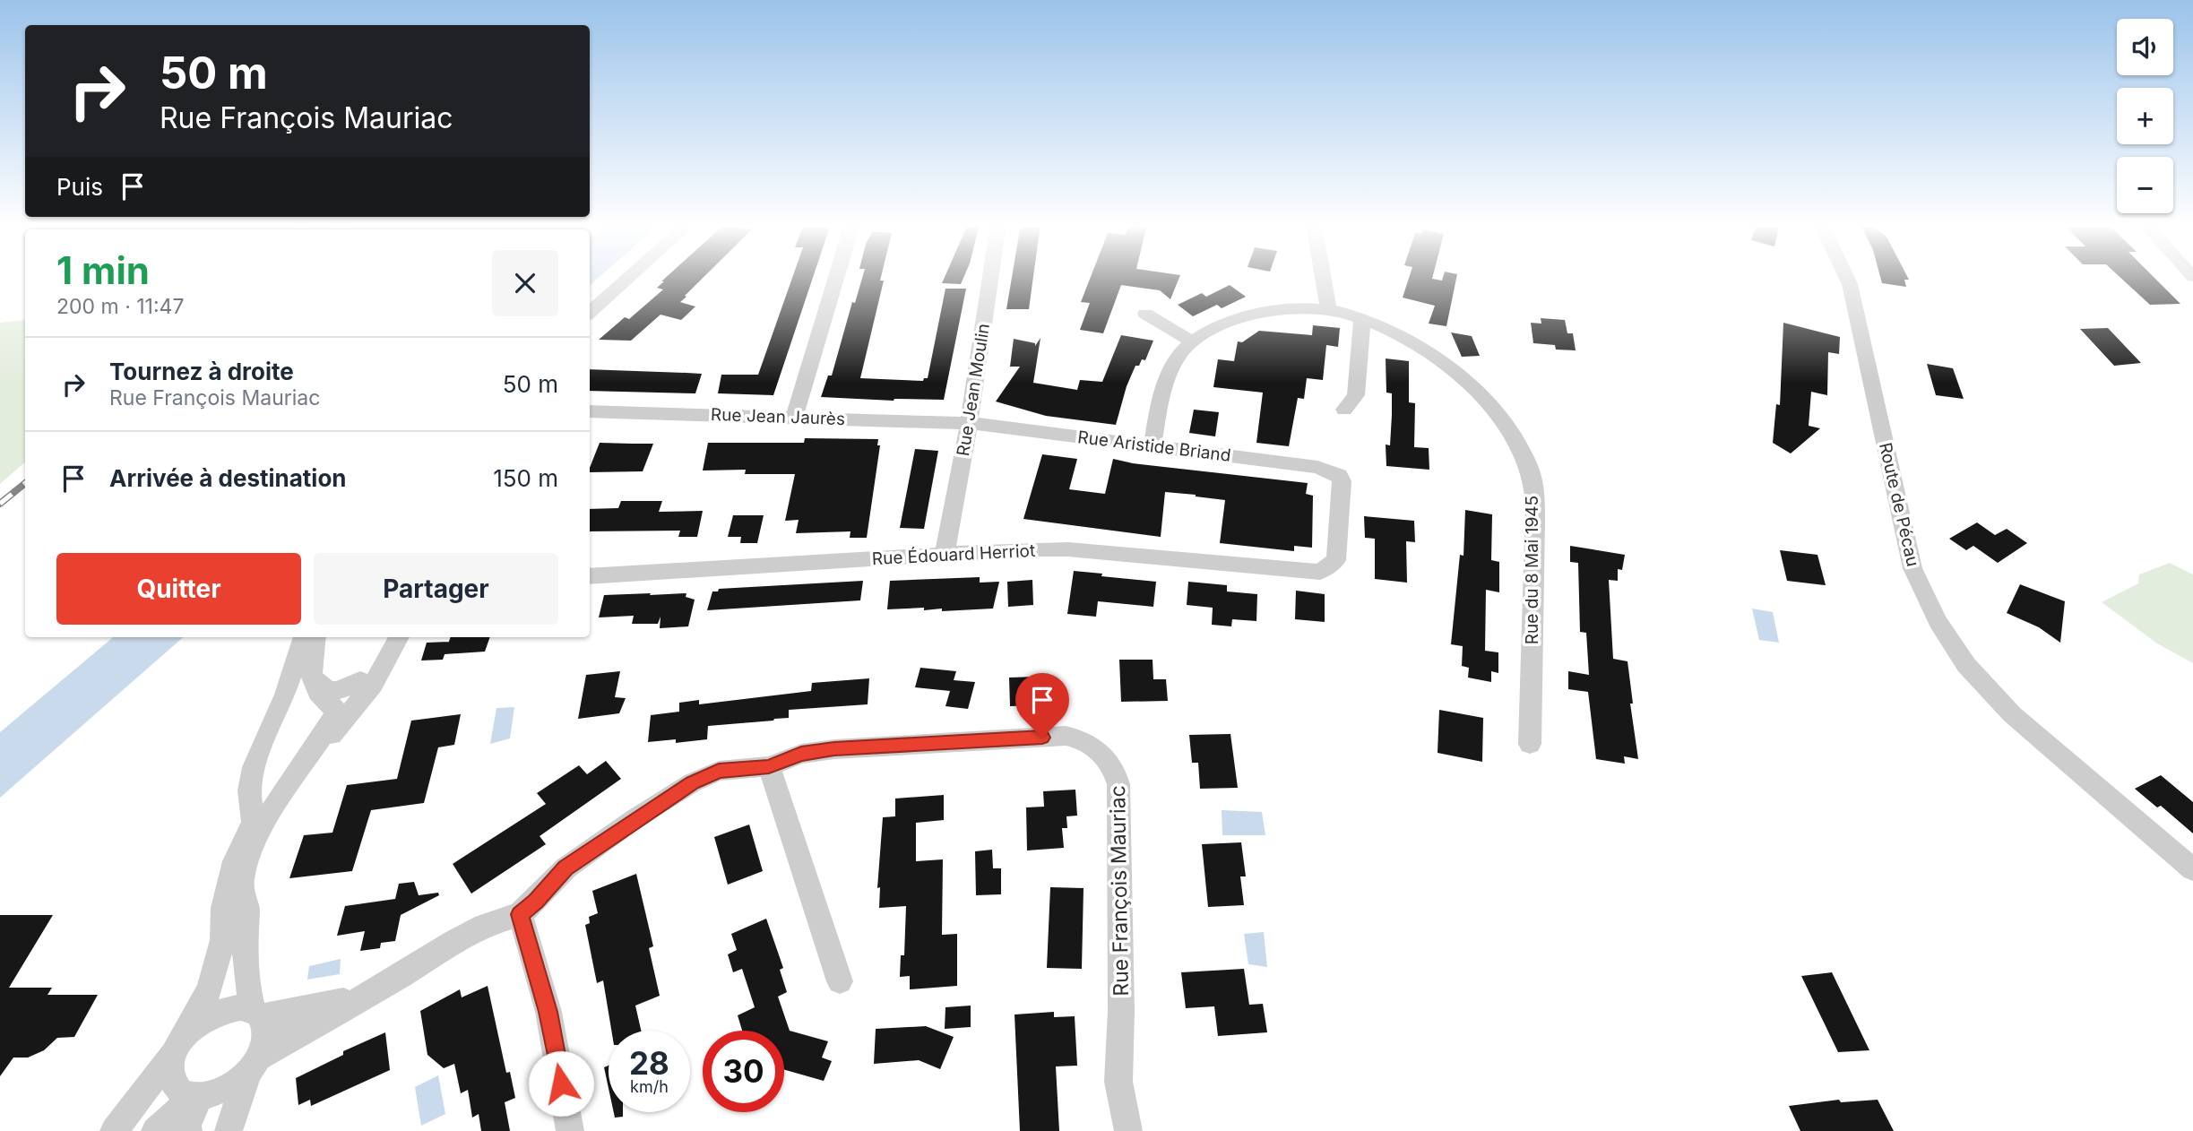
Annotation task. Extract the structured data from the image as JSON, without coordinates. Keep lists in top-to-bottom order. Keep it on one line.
{"streets":{"street":["Rue Jean Moulin","Rue Jean Jaurès","Rue Aristide Briand","Route de Pécau","Rue Édouard Herriot","Rue du 8 Mai 1945","Rue François Mauriac"]},"crossings":[["Rue Jean Moulin","Rue Jean Jaurès"],["Rue Jean Moulin","Rue Aristide Briand"],["Rue Jean Moulin","Rue Édouard Herriot"],["Rue Jean Jaurès","Rue Aristide Briand"],["Rue Aristide Briand","Rue Édouard Herriot"],["Rue Aristide Briand","Rue du 8 Mai 1945"]],"page":{"map_buttons":["+","−"],"turn":["50 m","Rue François Mauriac"],"then":"Puis","heading":["1 min","200 m · 11:47"],"list":[{"name":"Tournez à droite","note":"Rue François Mauriac","value":"50 m"},{"name":"Arrivée à destination","value":"150 m"}],"buttons":["Quitter","Partager"],"speed":"28 km/h","limit":"30"}}
